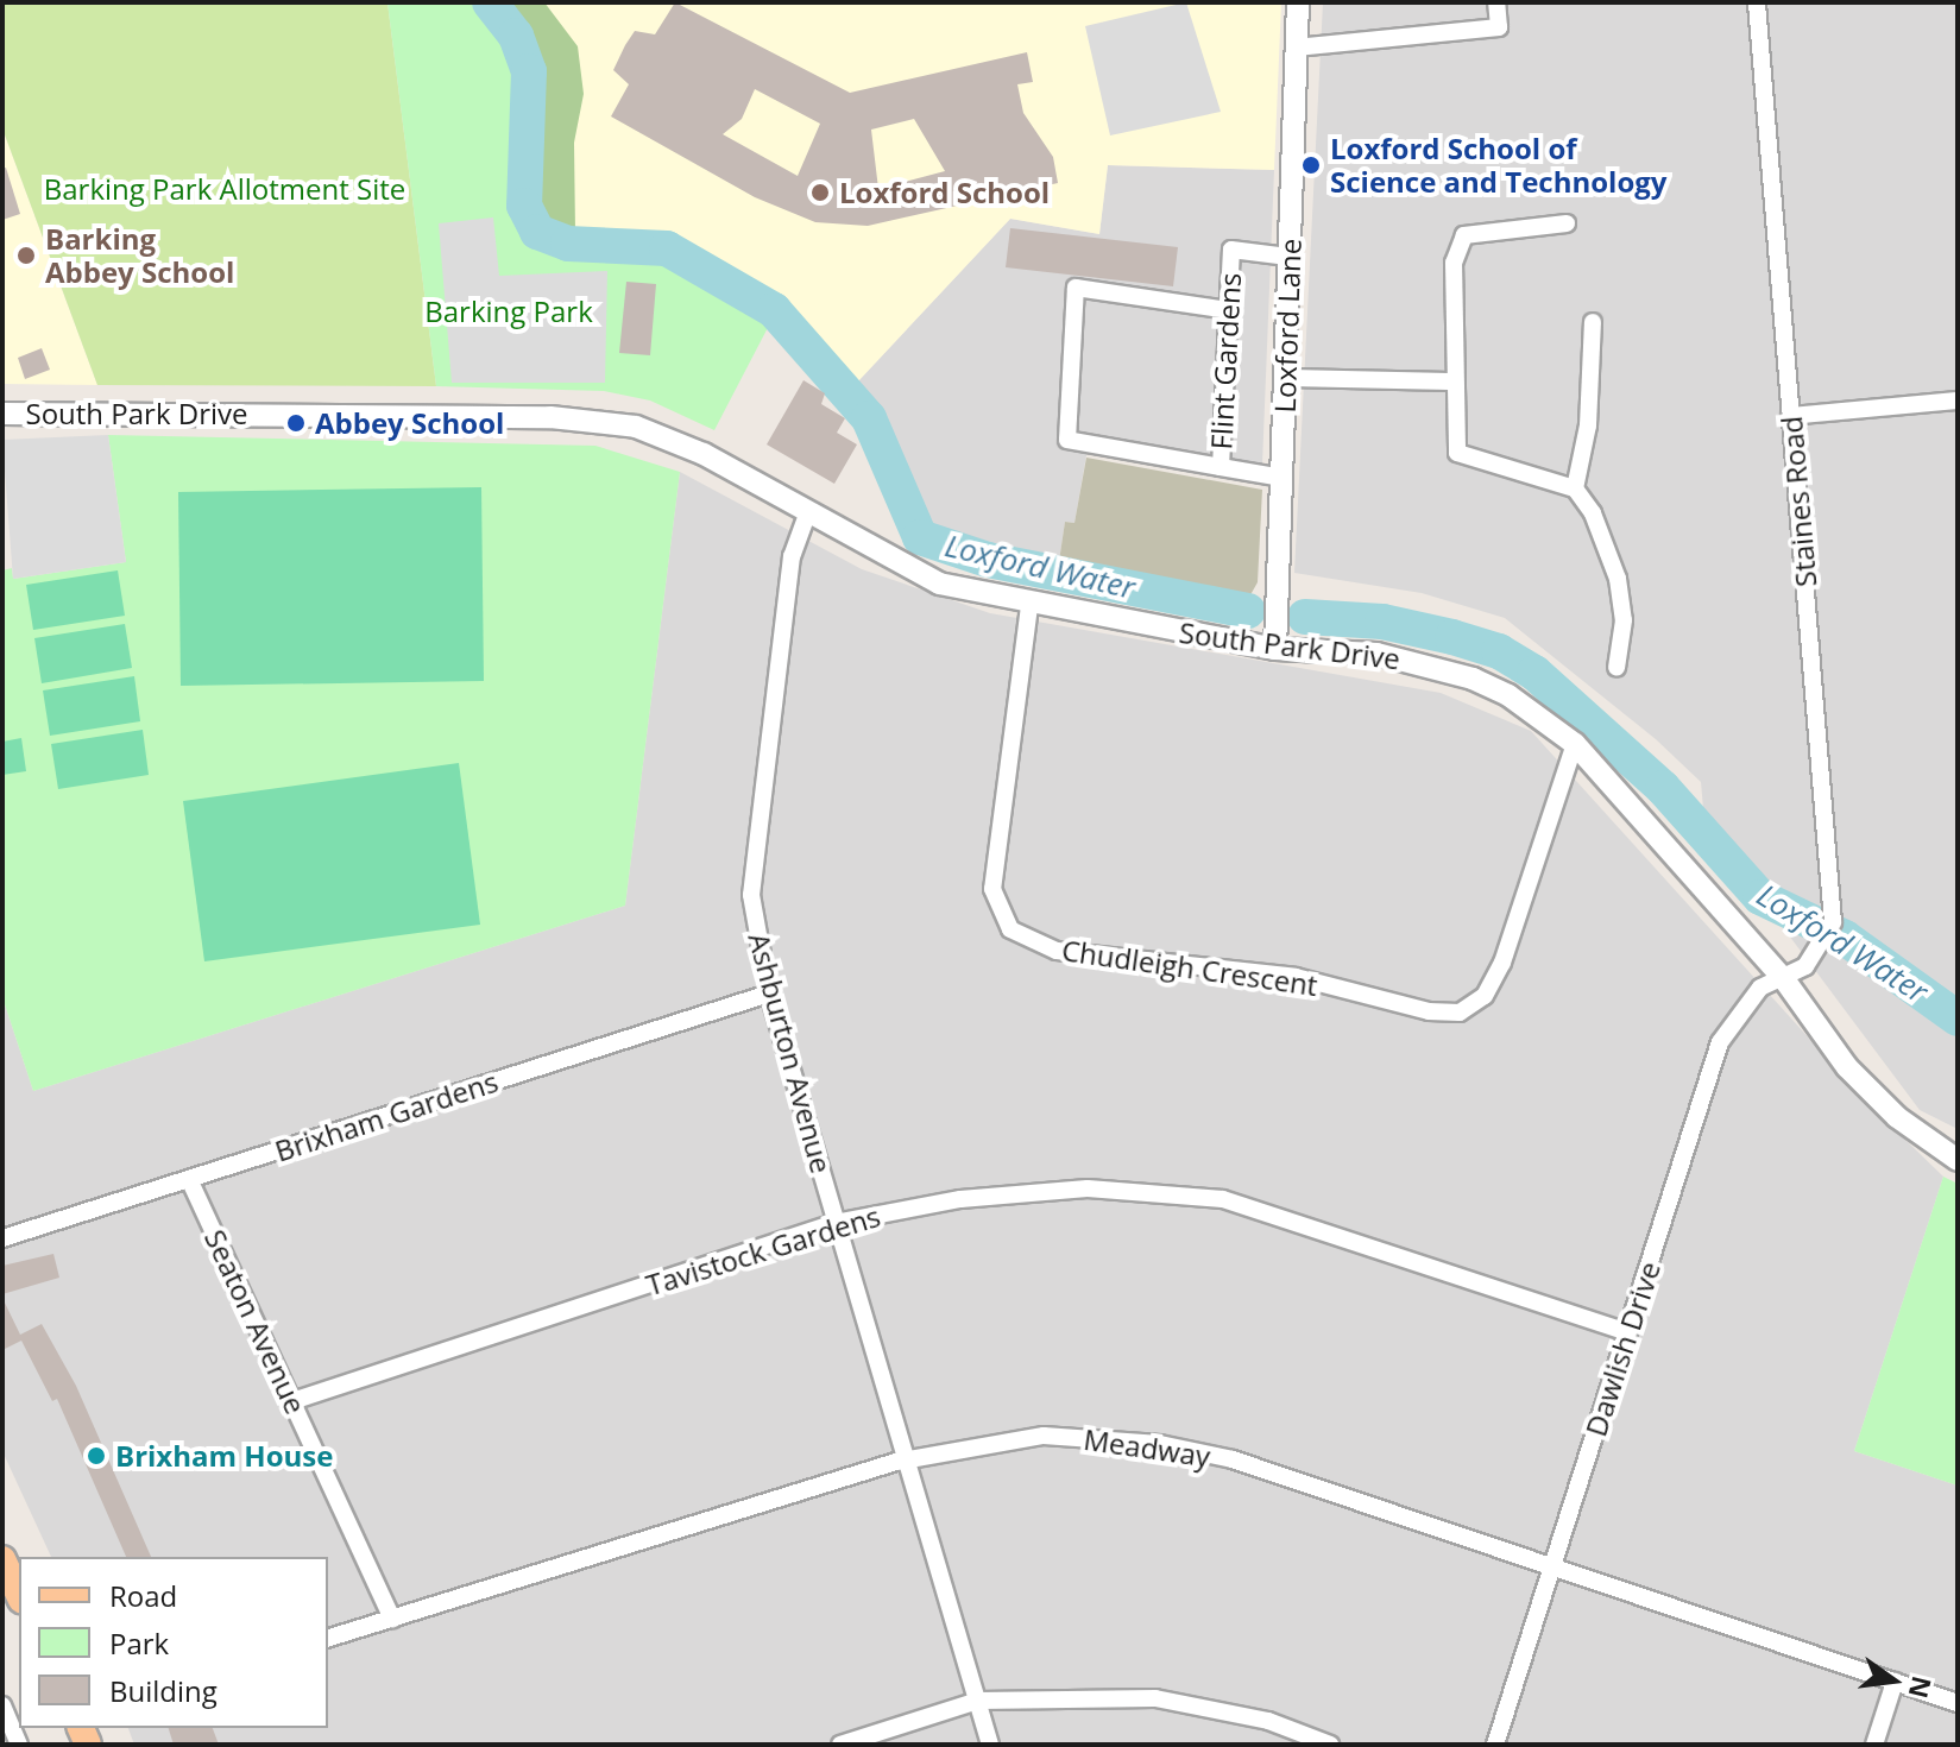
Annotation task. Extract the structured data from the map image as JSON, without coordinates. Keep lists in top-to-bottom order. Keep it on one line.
{"streets":{"street":["Loxford Lane","Flint Gardens","South Park Drive","Staines Road","Chudleigh Crescent","Ashburton Avenue","Brixham Gardens","Tavistock Gardens","Seaton Avenue","Dawlish Drive","Meadway"]},"crossings":[["Loxford Lane","Flint Gardens"],["Loxford Lane","South Park Drive"],["South Park Drive","Staines Road"],["South Park Drive","Chudleigh Crescent"],["South Park Drive","Ashburton Avenue"],["South Park Drive","Dawlish Drive"],["Staines Road","Dawlish Drive"],["Ashburton Avenue","Brixham Gardens"],["Ashburton Avenue","Tavistock Gardens"],["Ashburton Avenue","Meadway"],["Brixham Gardens","Seaton Avenue"],["Tavistock Gardens","Seaton Avenue"],["Tavistock Gardens","Dawlish Drive"],["Seaton Avenue","Meadway"],["Dawlish Drive","Meadway"]],"water":["Loxford Water"],"parks":["Barking Park Allotment Site","Barking Park"],"places":["Loxford School of Science and Technology","Loxford School","Barking Abbey School","Abbey School","Brixham House"],"legend":["Road","Park","Building"],"north":"right"}
